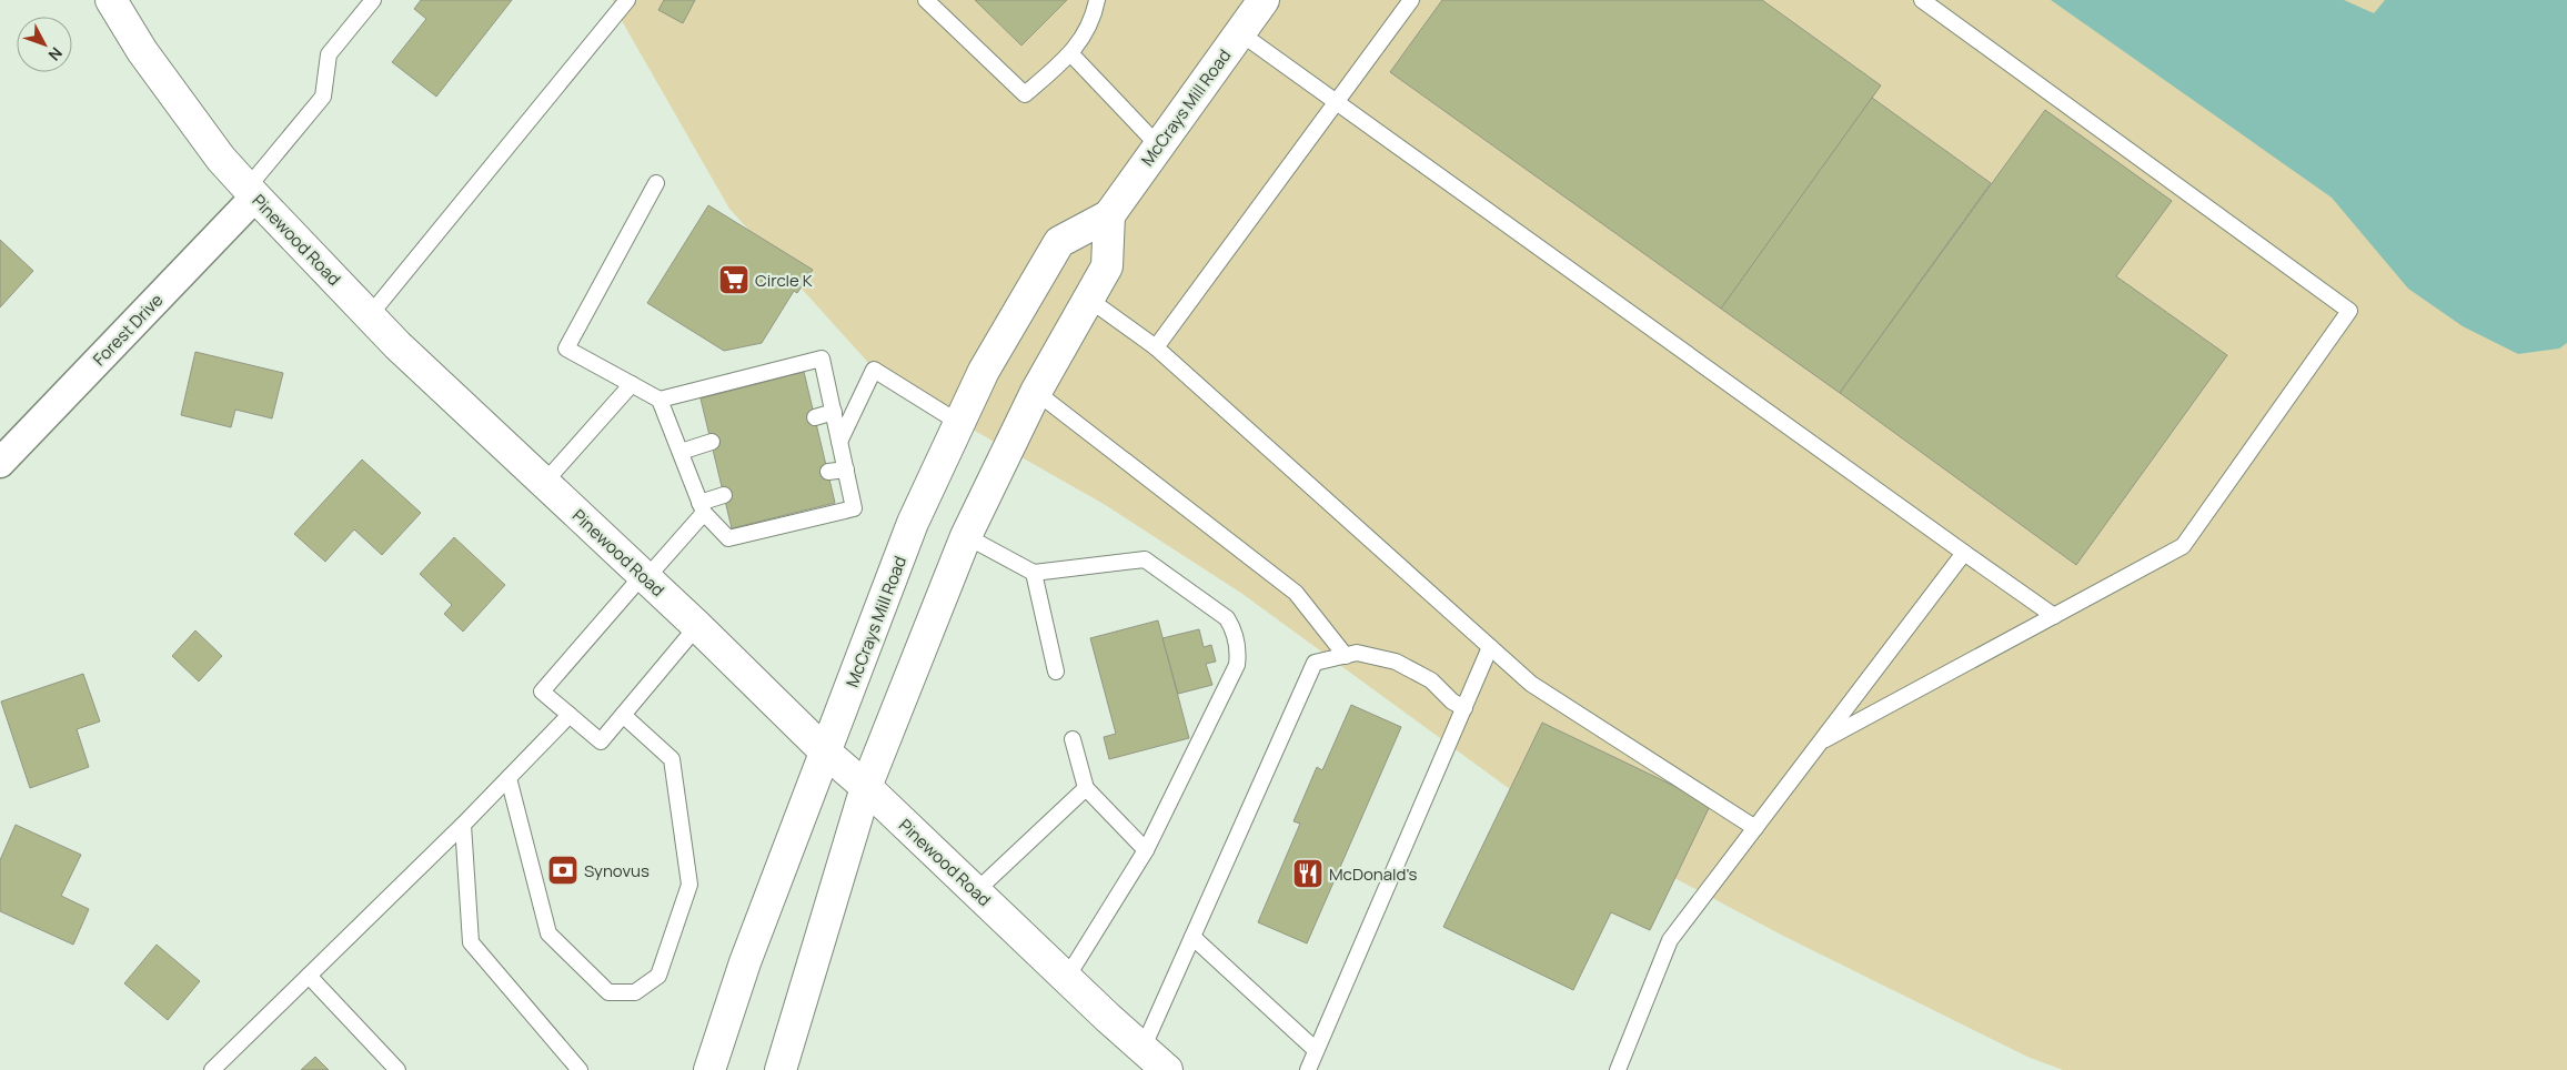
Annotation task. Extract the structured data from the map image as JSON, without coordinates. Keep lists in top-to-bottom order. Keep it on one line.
{"streets":{"street":["McCrays Mill Road","Pinewood Road","Forest Drive"]},"crossings":[["McCrays Mill Road","Pinewood Road"],["Pinewood Road","Forest Drive"]],"places":{"supermarket":["Circle K"],"bank":["Synovus"],"restaurant":["McDonald's"]},"north":"bottom right"}
